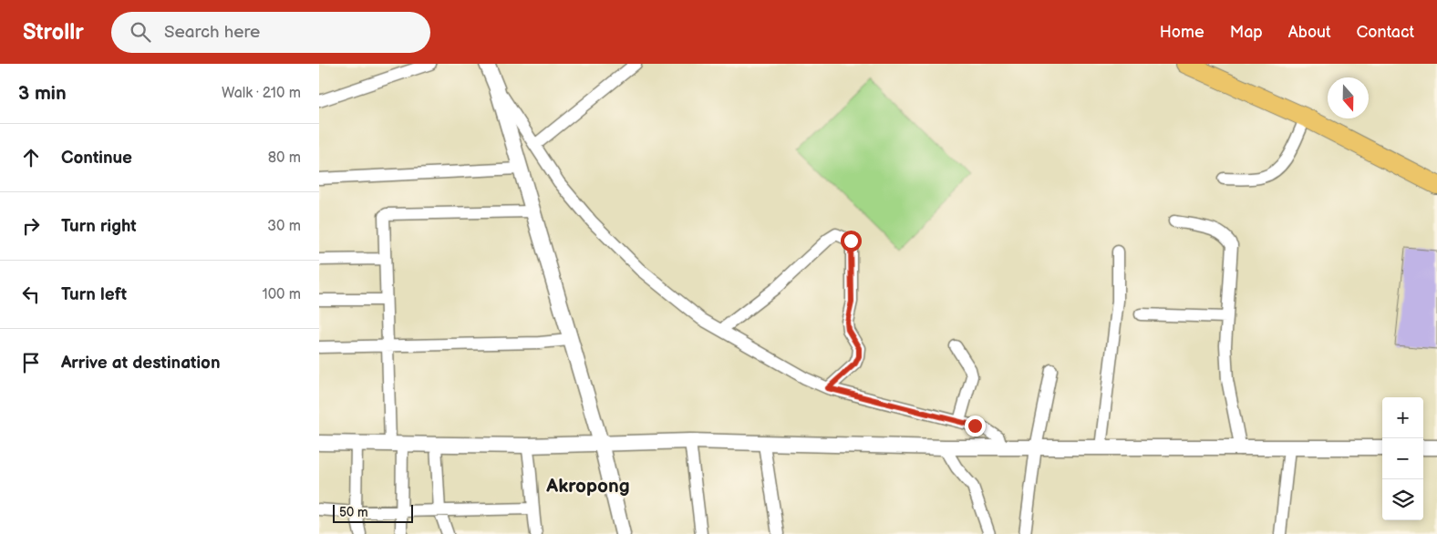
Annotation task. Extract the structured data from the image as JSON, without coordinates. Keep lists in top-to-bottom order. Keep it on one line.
{"districts":["Akropong"],"scale_bar":"50 m","north":"bottom","page":{"header":"Strollr","search":"Search here","nav":["Home","Map","About","Contact"],"heading":["3 min","Walk · 210 m"],"list":[["Continue","80 m"],["Turn right","30 m"],["Turn left","100 m"],"Arrive at destination"],"map_buttons":["+","−"],"scale":"50 m"}}
